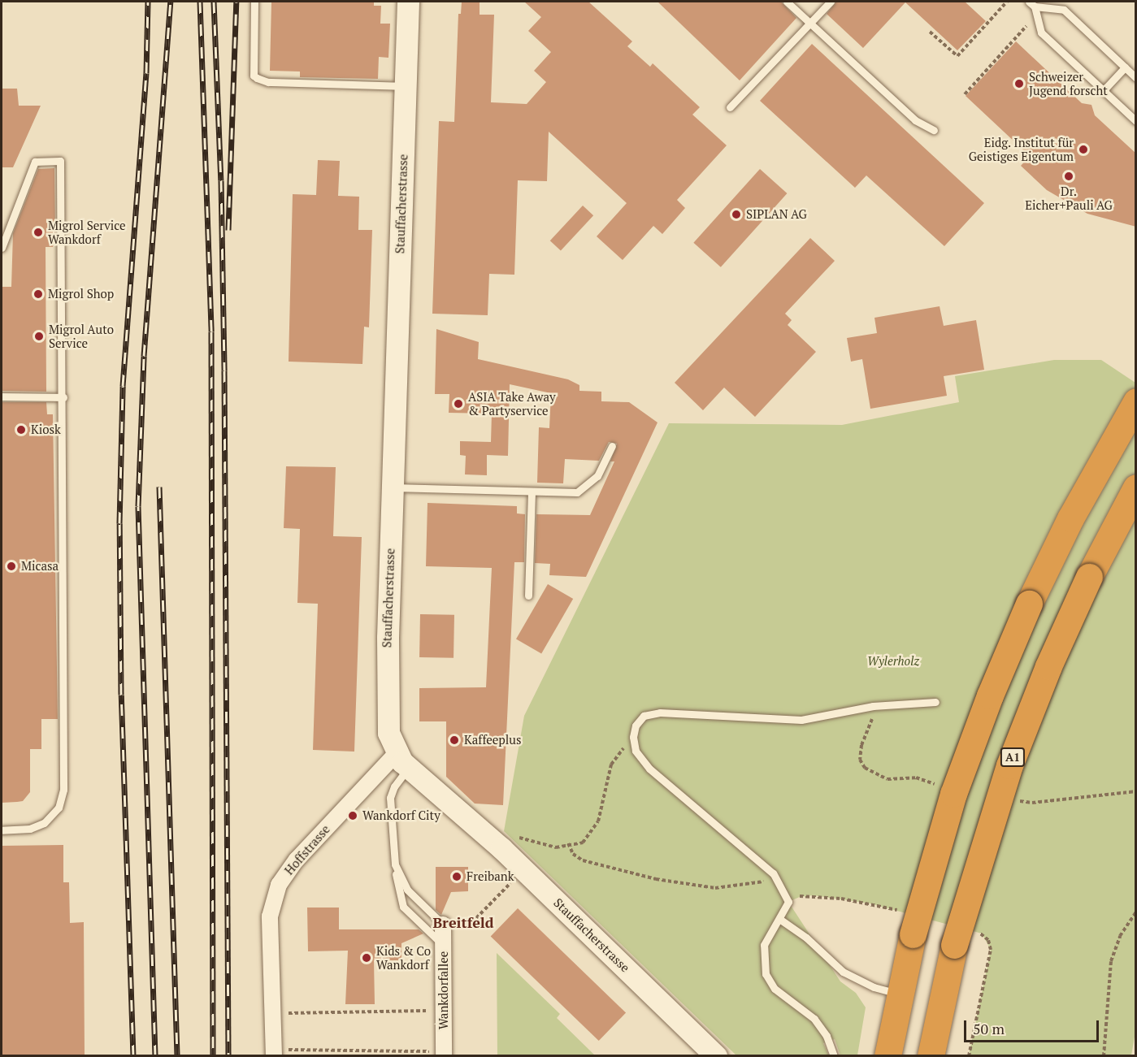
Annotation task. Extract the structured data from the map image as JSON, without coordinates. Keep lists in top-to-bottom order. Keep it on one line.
{"streets":{"highway":["A1"],"street":["Stauffacherstrasse","Hoffstrasse","Wankdorfallee"]},"crossings":[["Stauffacherstrasse","Hoffstrasse"]],"districts":["Breitfeld"],"parks":["Wylerholz"],"places":["Schweizer Jugend forscht","Eidg. Institut für Geistiges Eigentum","Dr. Eicher+Pauli AG","SIPLAN AG","Migrol Service Wankdorf","Migrol Shop","Migrol Auto Service","ASIA Take Away & Partyservice","Kiosk","Micasa","Kaffeeplus","Wankdorf City","Freibank","Kids & Co Wankdorf"],"scale_bar":"50 m"}
